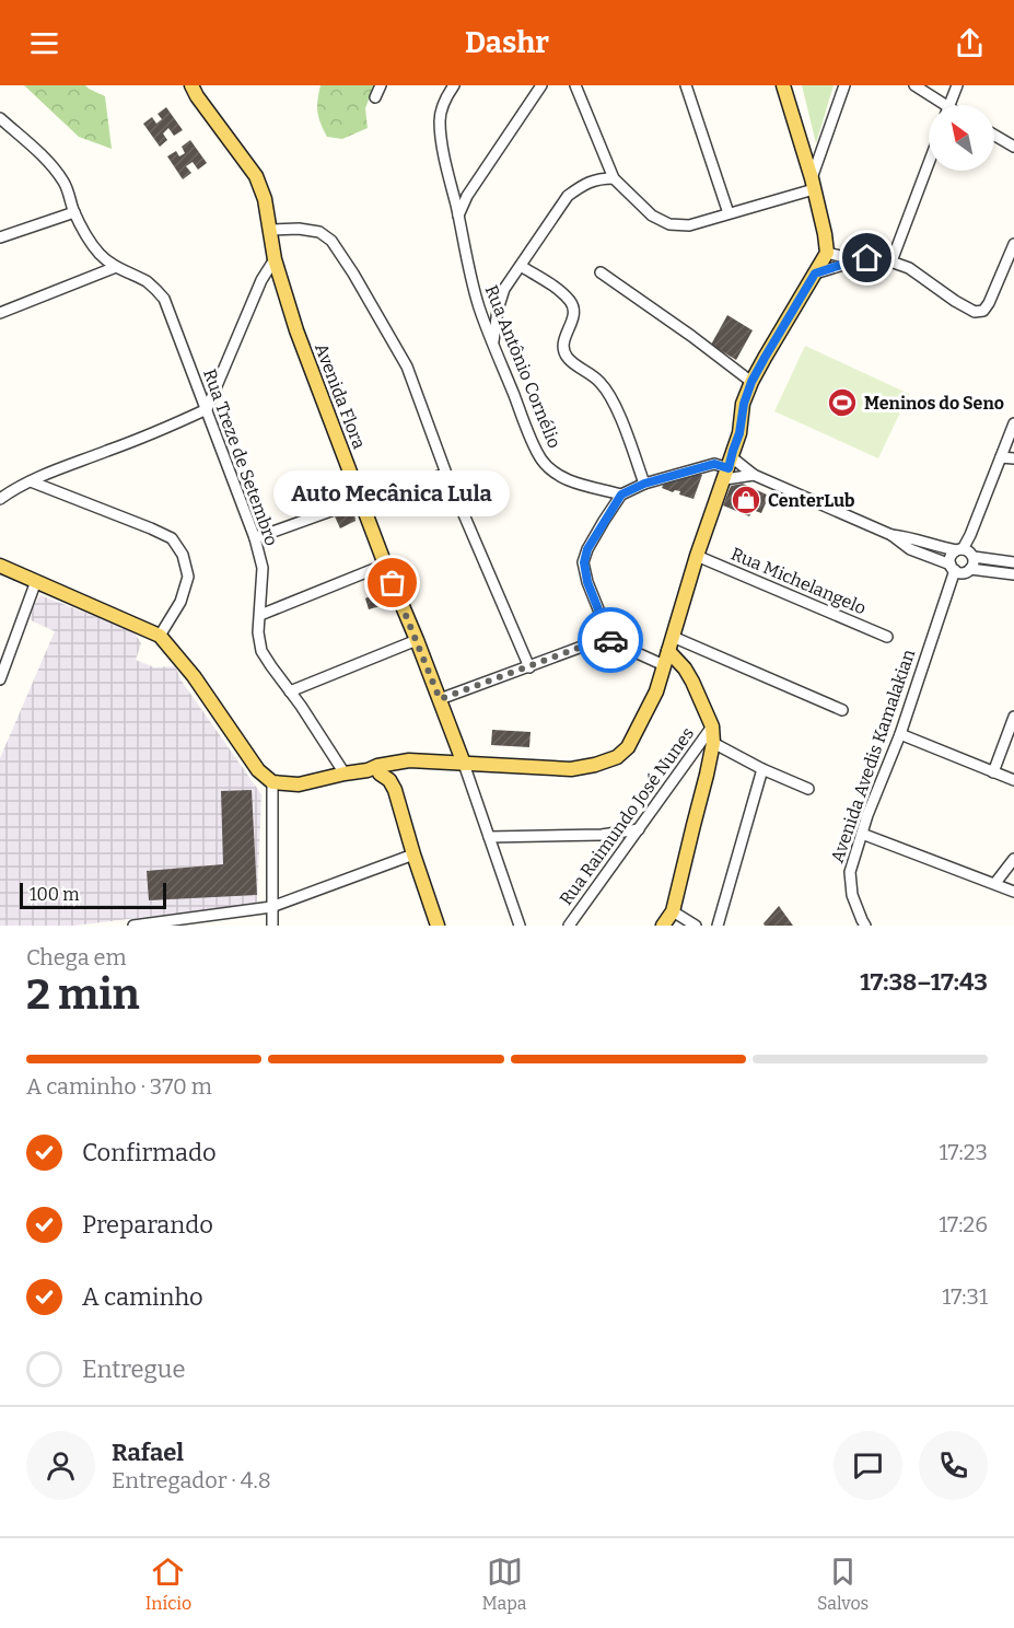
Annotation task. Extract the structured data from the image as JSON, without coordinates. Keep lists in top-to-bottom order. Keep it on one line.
{"streets":{"main road":["Avenida Flora"],"street":["Rua Antônio Cornélio","Rua Treze de Setembro","Rua Michelangelo","Avenida Avedis Kamalakian","Rua Raimundo José Nunes"]},"places":{"sports":["Meninos do Seno"],"shop":["CenterLub"],"other":["Auto Mecânica Lula"]},"scale_bar":"100 m","north":"top left","page":{"header":"Dashr","bubble":"Auto Mecânica Lula","scale":"100 m","heading":["2 min","Chega em","17:38–17:43"],"panel":["Rafael","Entregador · 4.8"],"bar":"A caminho · 370 m","list":[["Confirmado","17:23"],["Preparando","17:26"],["A caminho","17:31"],"Entregue"],"tabs":["Início","Mapa","Salvos"]}}
